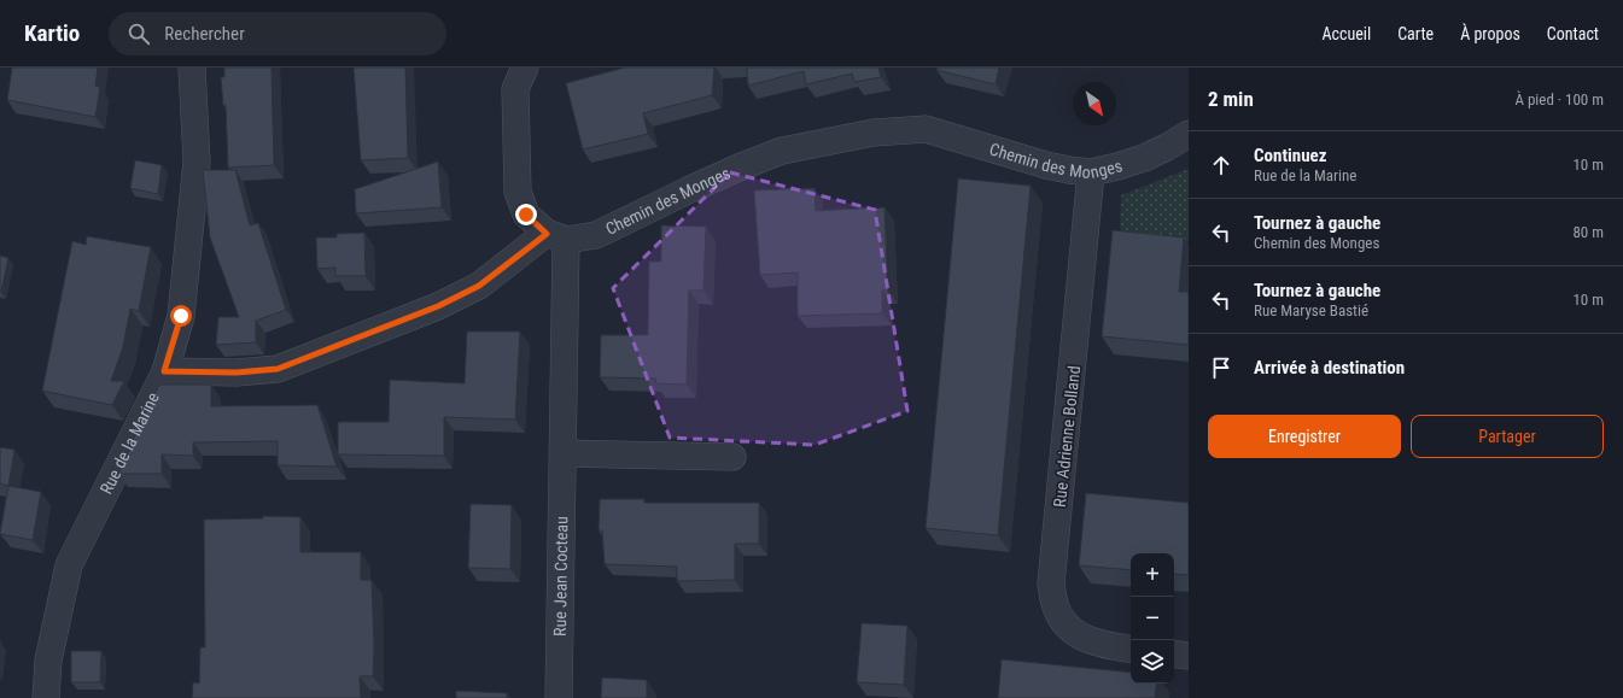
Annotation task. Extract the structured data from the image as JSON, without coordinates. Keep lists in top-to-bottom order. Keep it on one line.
{"streets":{"street":["Chemin des Monges","Rue Adrienne Bolland","Rue de la Marine","Rue Jean Cocteau"]},"crossings":[["Chemin des Monges","Rue Adrienne Bolland"],["Chemin des Monges","Rue de la Marine"],["Chemin des Monges","Rue Jean Cocteau"]],"north":"bottom right","page":{"header":"Kartio","search":"Rechercher","nav":["Accueil","Carte","À propos","Contact"],"heading":["2 min","À pied · 100 m"],"list":[["Continuez","Rue de la Marine","10 m"],["Tournez à gauche","Chemin des Monges","80 m"],["Tournez à gauche","Rue Maryse Bastié","10 m"],"Arrivée à destination"],"buttons":["Enregistrer","Partager"],"map_buttons":["+","−"]}}
